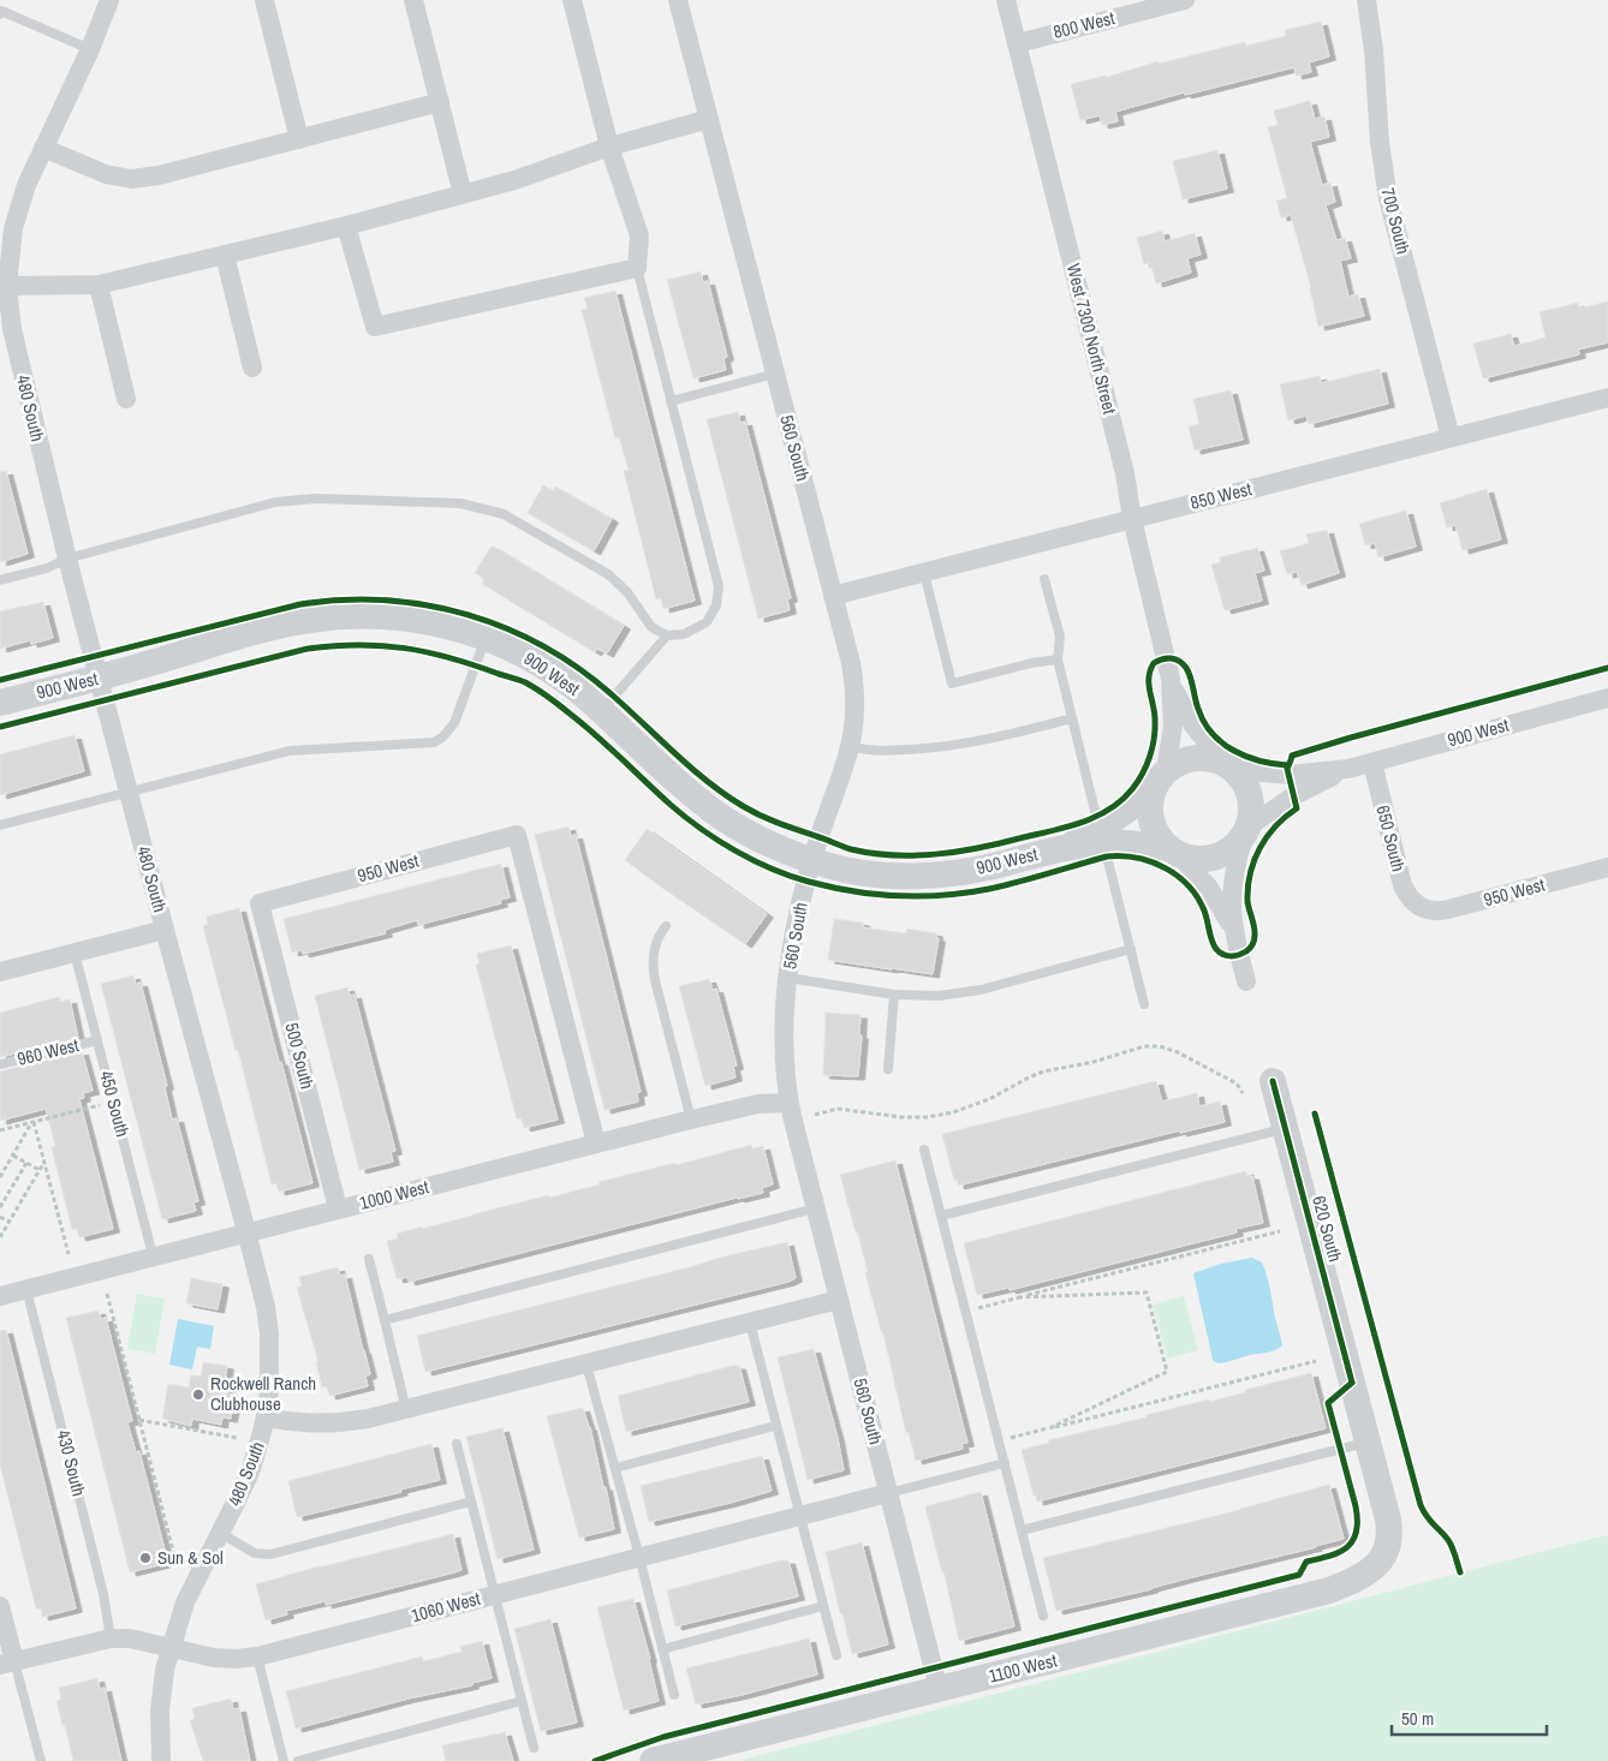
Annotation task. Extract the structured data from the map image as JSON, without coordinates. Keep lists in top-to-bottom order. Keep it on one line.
{"streets":{"street":["800 West","700 South","West 7300 North Street","480 South","560 South","850 West","900 West","650 South","950 West","500 South","1000 West","620 South","1060 West","1100 West"],"lane":["960 West","450 South","430 South"]},"crossings":[["800 West","West 7300 North Street"],["700 South","850 West"],["West 7300 North Street","850 West"],["West 7300 North Street","900 West"],["480 South","900 West"],["480 South","1000 West"],["480 South","1060 West"],["560 South","850 West"],["560 South","900 West"],["560 South","1000 West"],["560 South","1060 West"],["560 South","1100 West"],["900 West","650 South"],["650 South","950 West"],["950 West","500 South"],["950 West","1000 West"],["960 West","450 South"],["500 South","1000 West"],["450 South","1000 West"],["1000 West","430 South"],["620 South","1100 West"],["430 South","1060 West"]],"places":["Rockwell Ranch Clubhouse","Sun & Sol"],"scale_bar":"50 m"}
